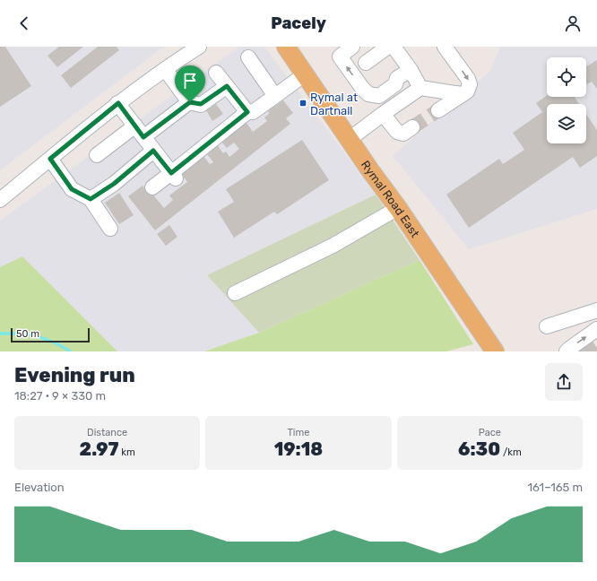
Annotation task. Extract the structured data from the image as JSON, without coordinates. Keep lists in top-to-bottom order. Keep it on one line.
{"streets":{"main road":["Rymal Road East"]},"places":{"transit":["Rymal at Dartnall"]},"scale_bar":"50 m","page":{"header":"Pacely","scale":"50 m","heading":["Evening run","18:27 · 9 × 330 m"],"stats":[["Distance","2.97 km"],["Time","19:18"],["Pace","6:30 /km"]],"chart":["Elevation","161–165 m"]}}
